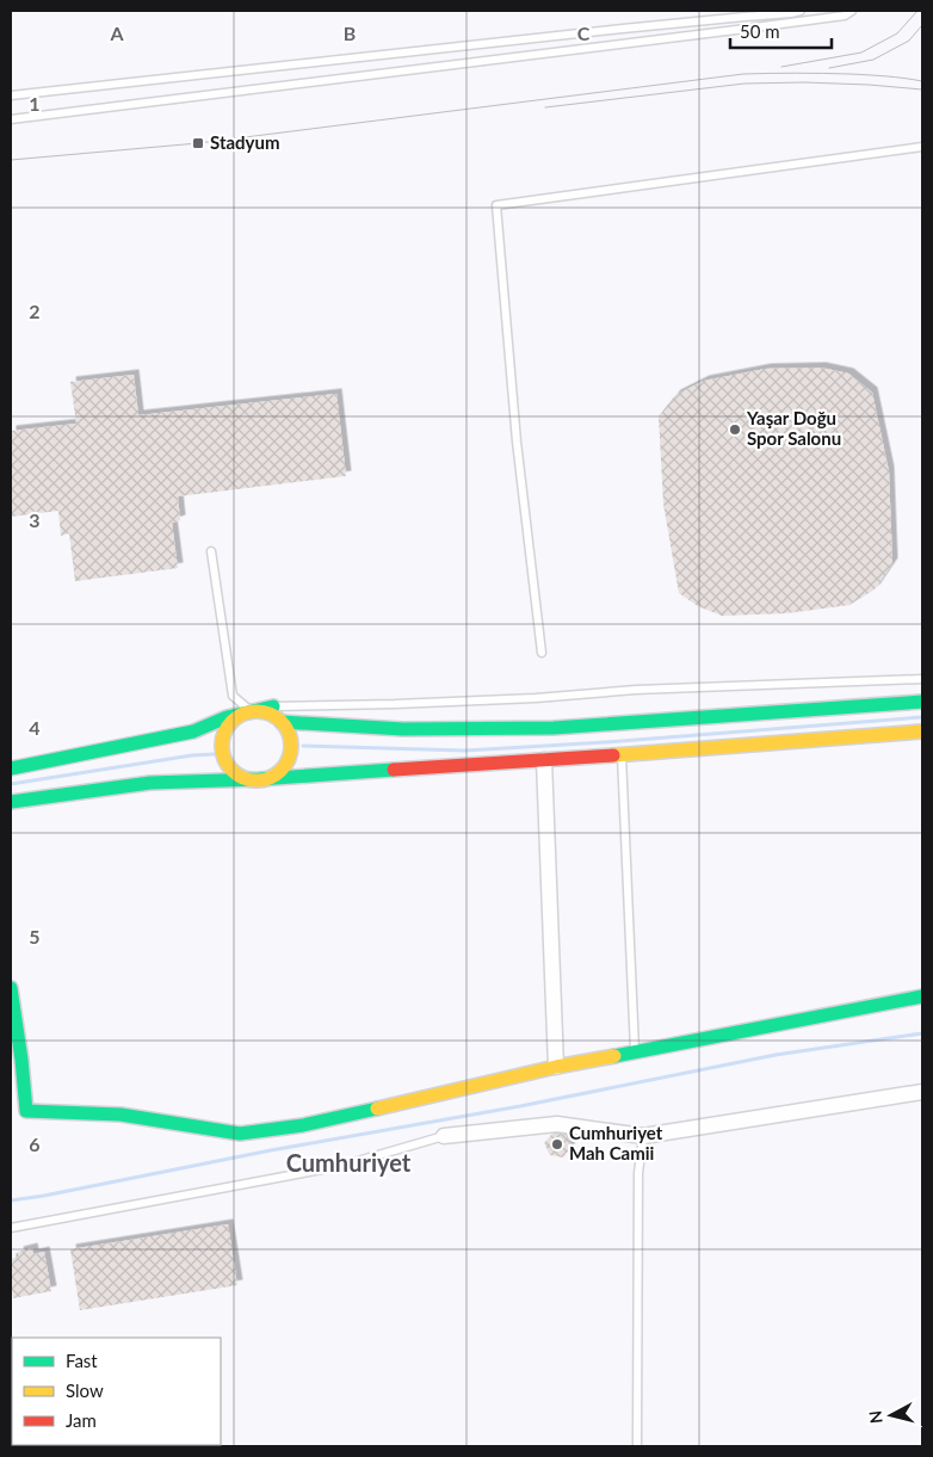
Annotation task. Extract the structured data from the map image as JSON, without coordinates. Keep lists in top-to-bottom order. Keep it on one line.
{"districts":["Cumhuriyet"],"places":{"transit":["Stadyum"],"other":["Yaşar Doğu Spor Salonu","Cumhuriyet Mah Camii"]},"legend":["Fast","Slow","Jam"],"scale_bar":"50 m","north":"left","grid":{"columns":["A","B","C"],"rows":["1","2","3","4","5","6"]}}
